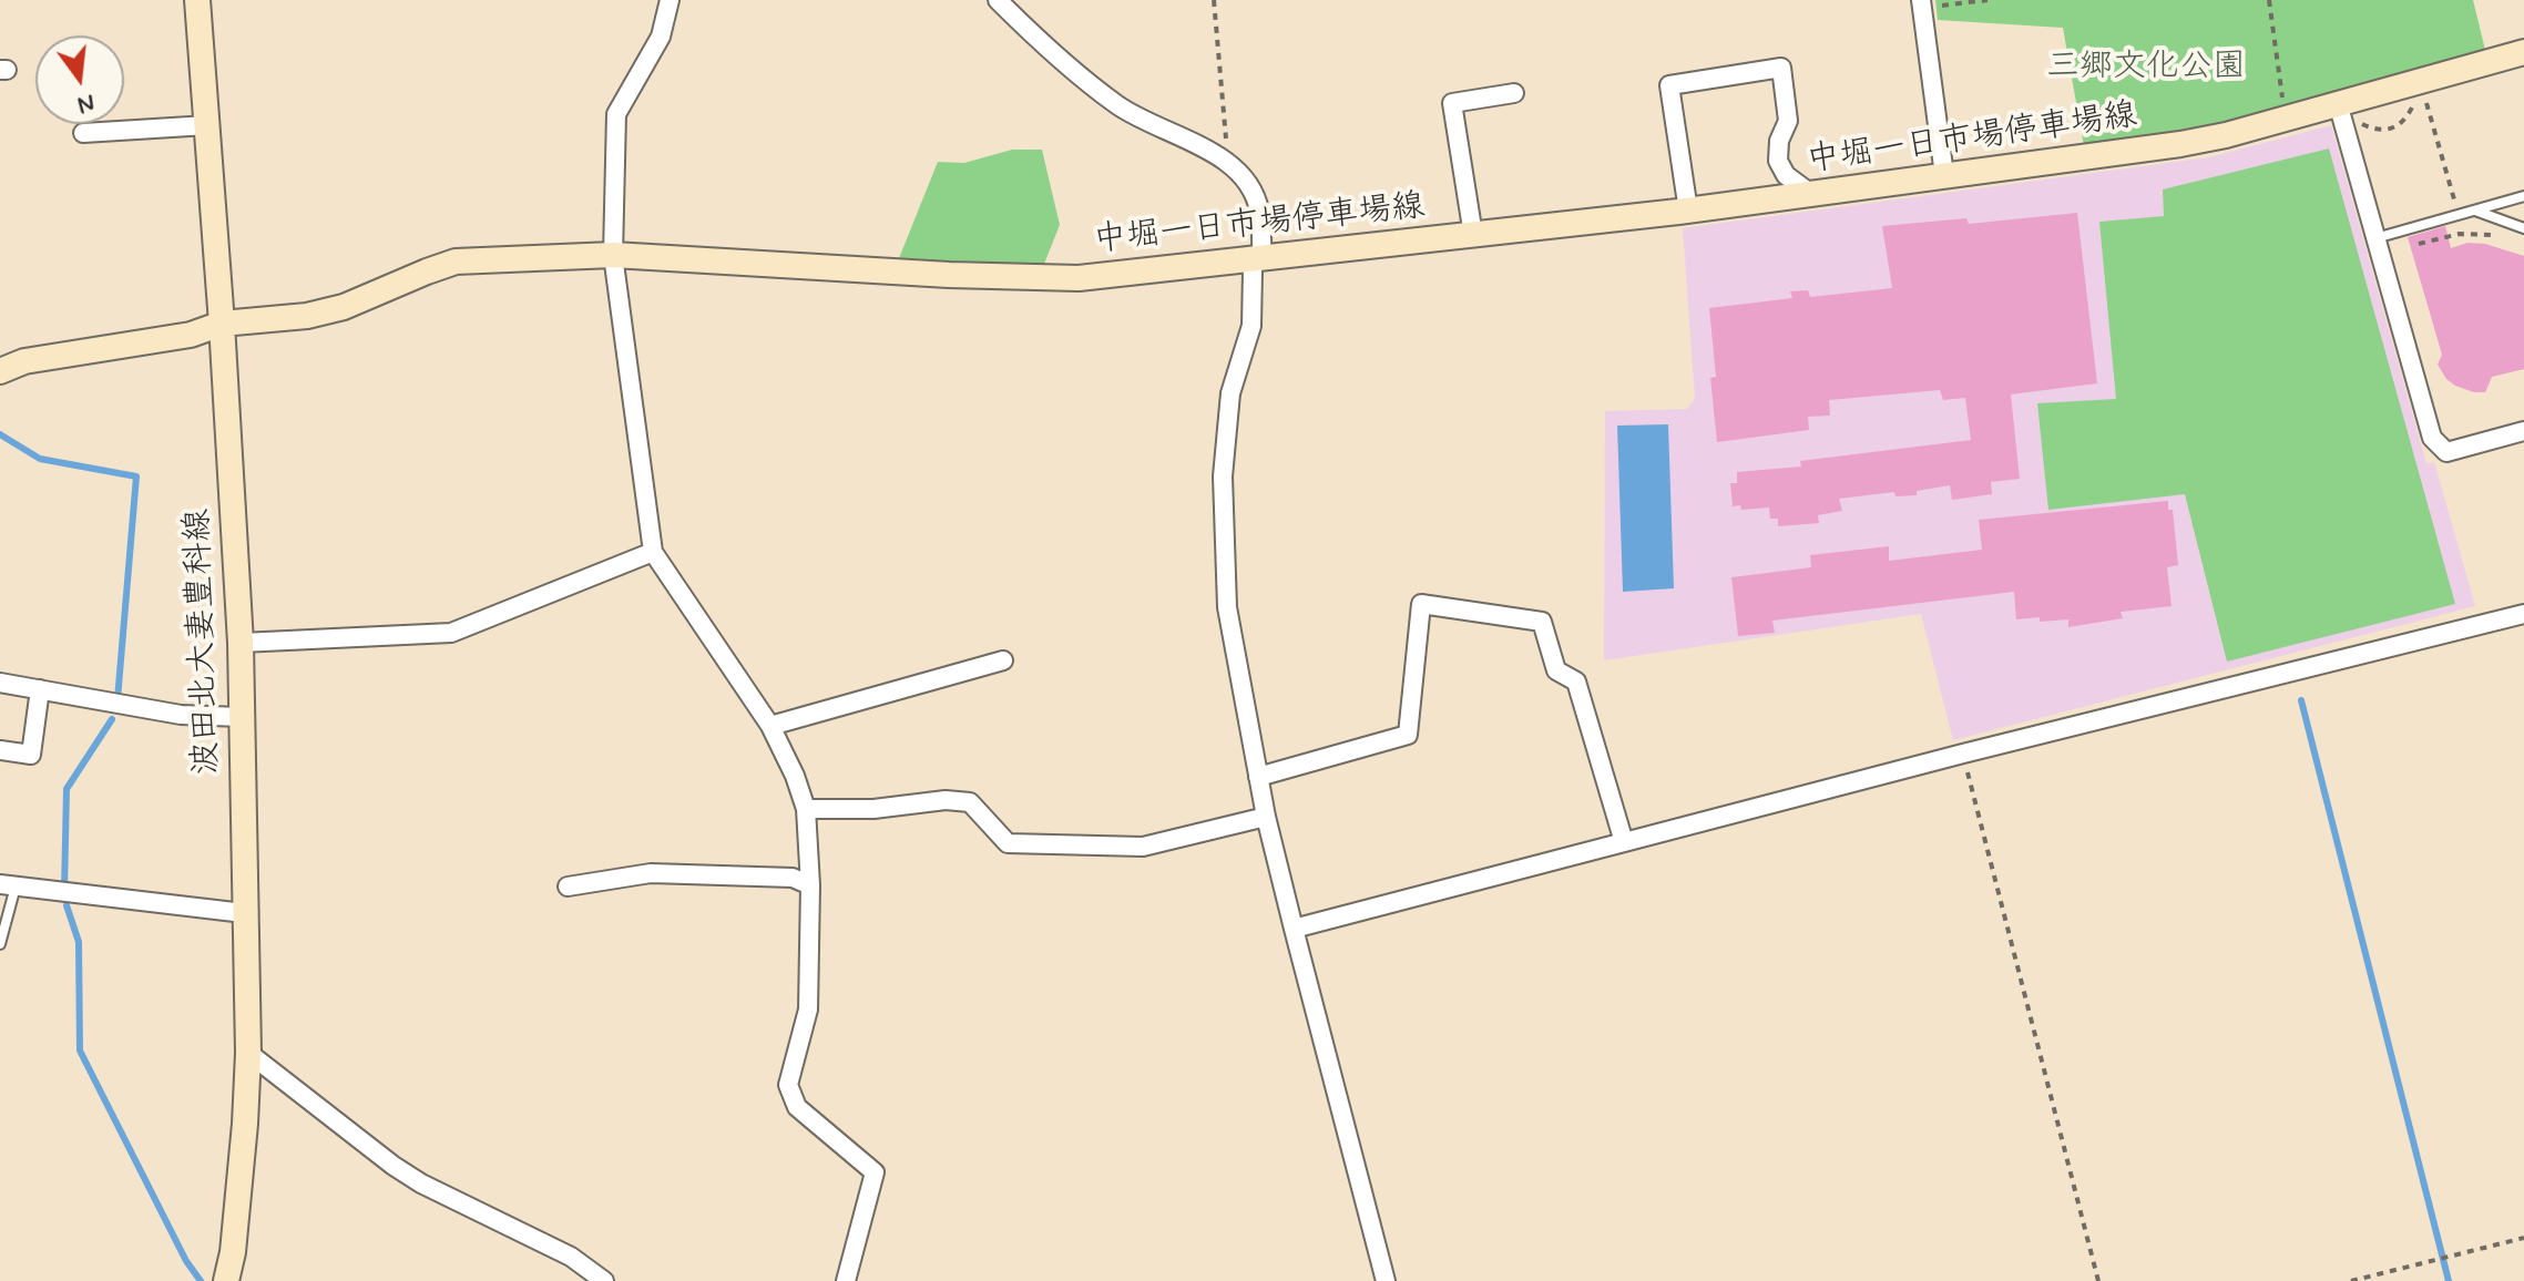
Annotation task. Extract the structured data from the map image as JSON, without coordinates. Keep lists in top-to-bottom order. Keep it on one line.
{"streets":{"main road":["中堀一日市場停車場線","波田北大妻豊科線"]},"crossings":[["中堀一日市場停車場線","波田北大妻豊科線"]],"parks":["三郷文化公園"],"north":"bottom"}
